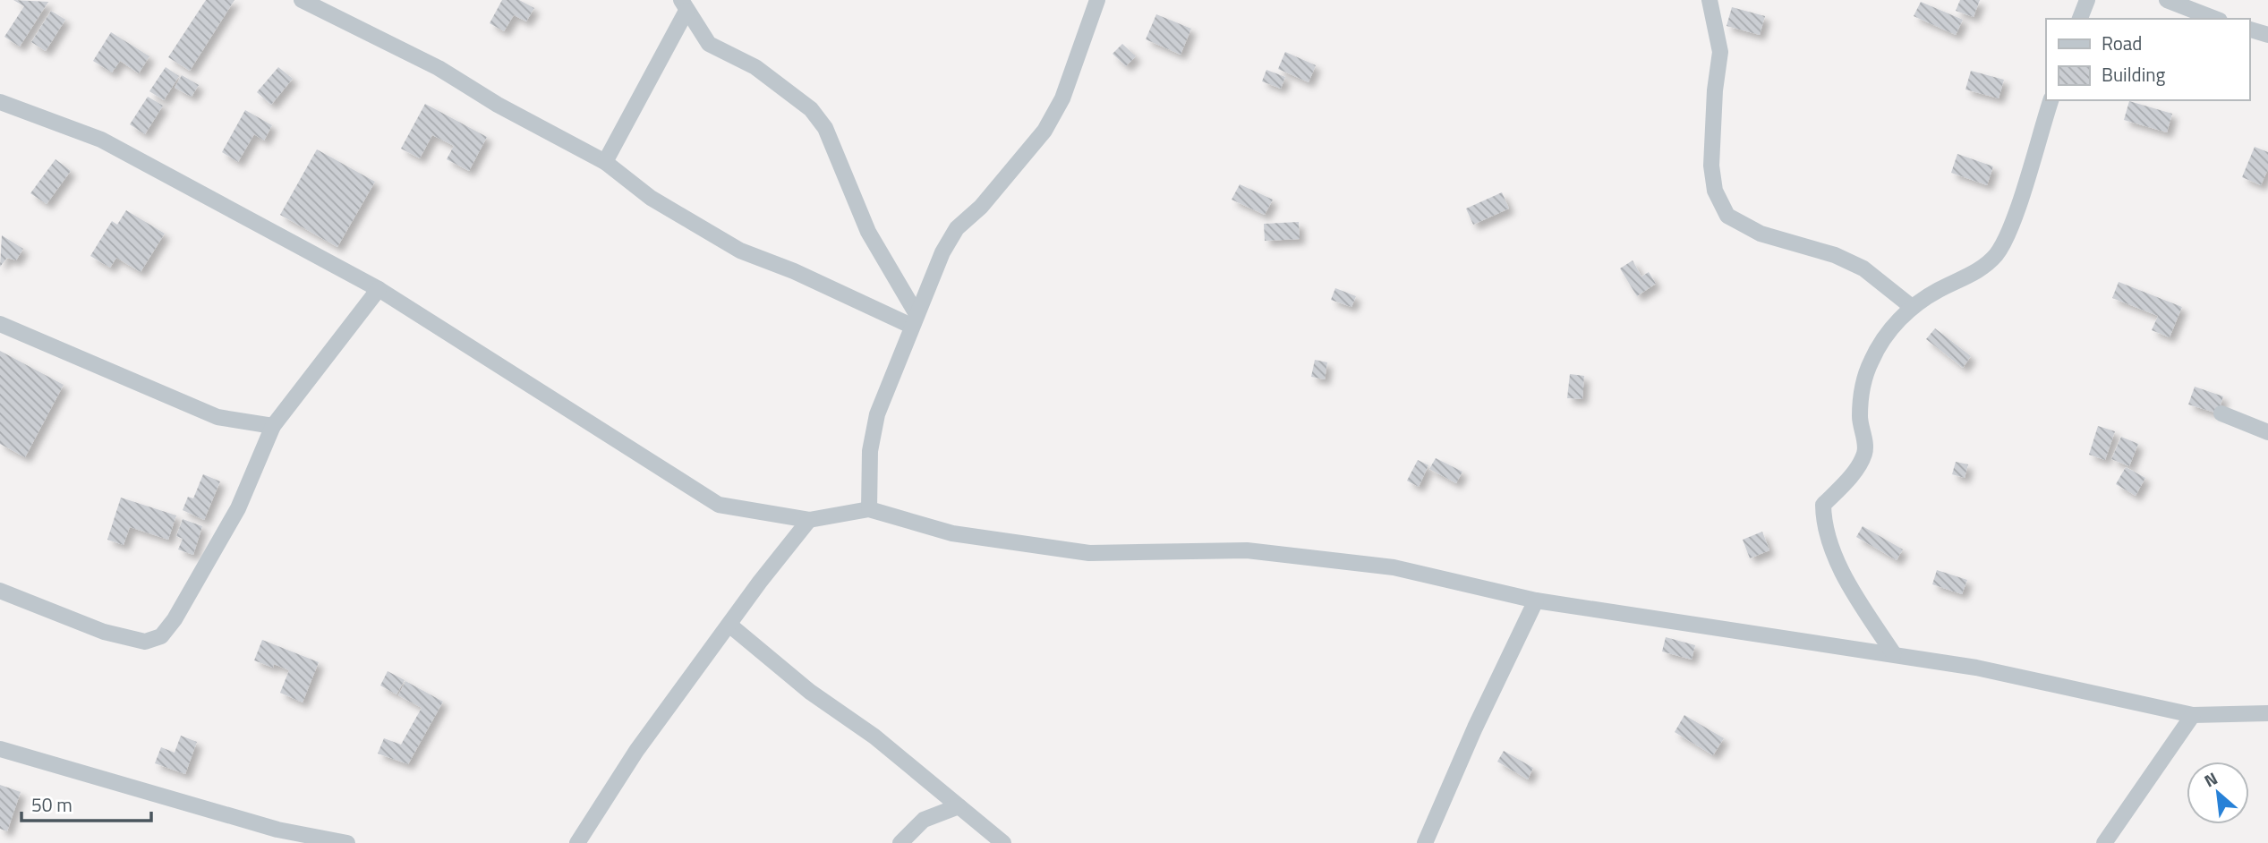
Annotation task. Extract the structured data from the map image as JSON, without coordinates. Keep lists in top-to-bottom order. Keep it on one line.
{"legend":["Road","Building"],"scale_bar":"50 m","north":"top left"}
